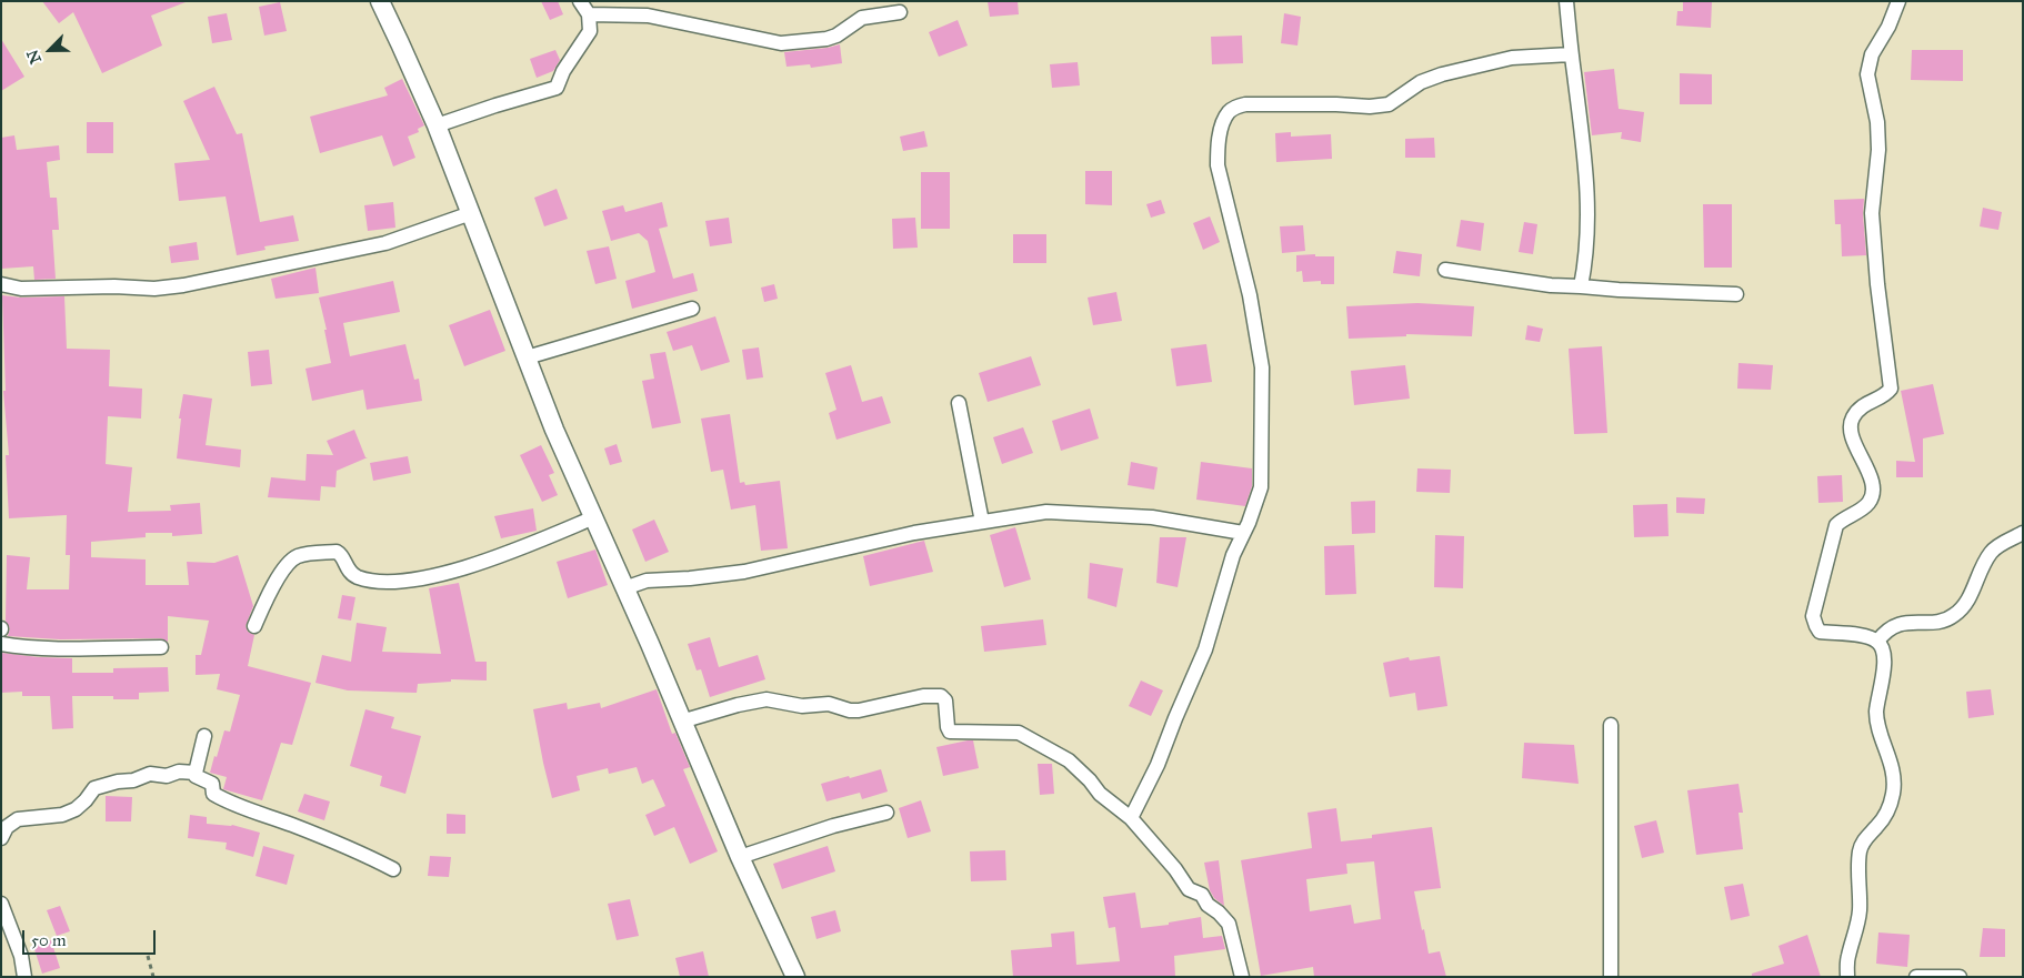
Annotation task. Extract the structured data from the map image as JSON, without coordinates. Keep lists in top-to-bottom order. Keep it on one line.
{"scale_bar":"50 m","north":"bottom left"}
